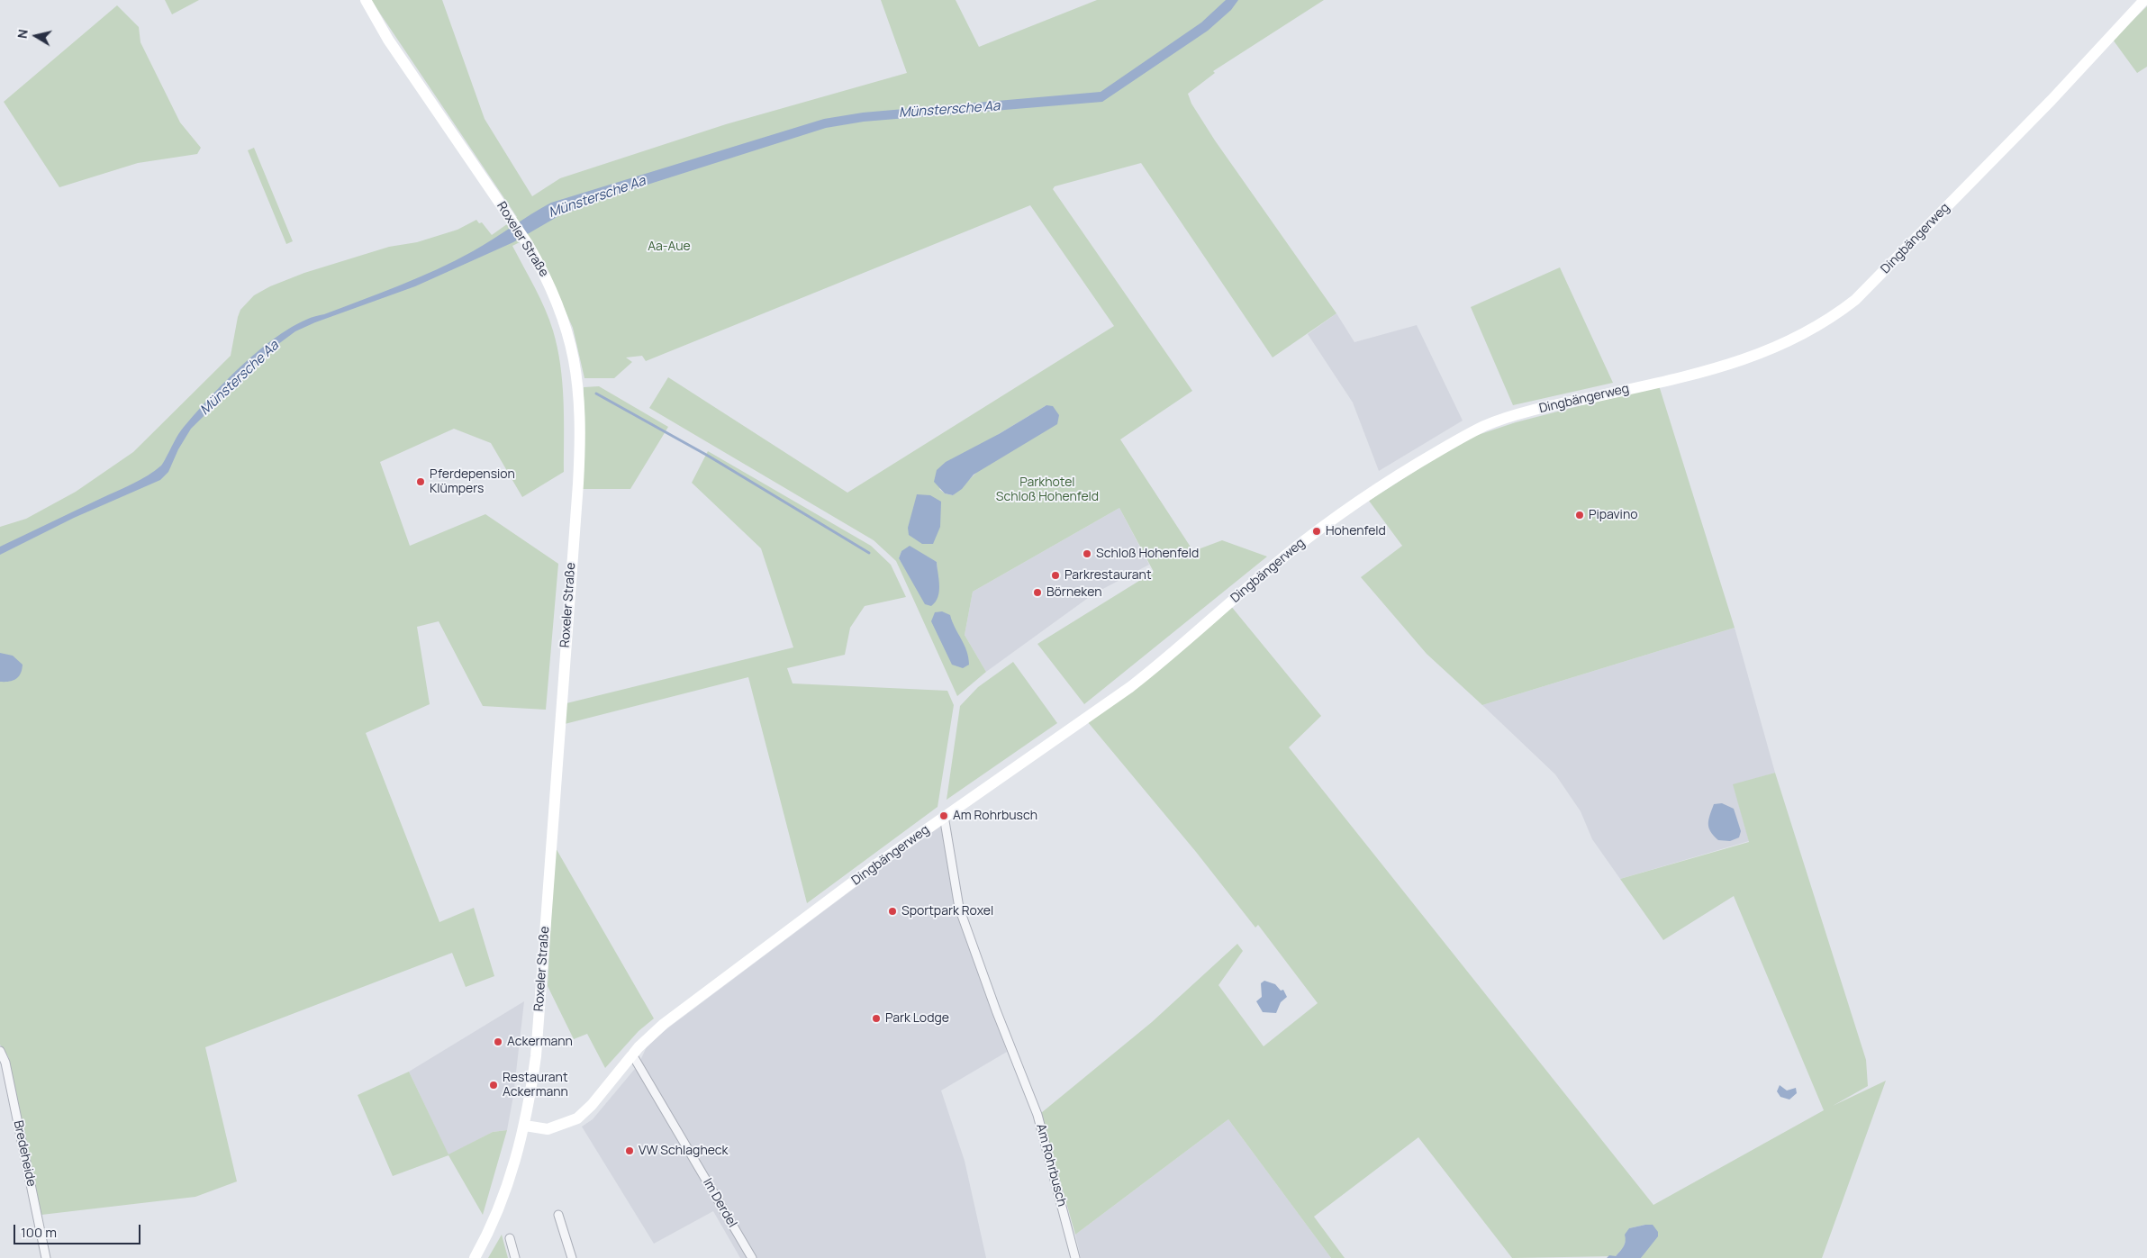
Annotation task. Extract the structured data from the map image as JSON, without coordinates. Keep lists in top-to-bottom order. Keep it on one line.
{"streets":{"main road":["Dingbängerweg","Roxeler Straße"],"street":["Bredeheide","Am Rohrbusch","Im Derdel"]},"crossings":[["Dingbängerweg","Roxeler Straße"],["Dingbängerweg","Am Rohrbusch"],["Dingbängerweg","Im Derdel"]],"water":["Münstersche Aa"],"parks":["Aa-Aue","Parkhotel Schloß Hohenfeld"],"places":["Pferdepension Klümpers","Pipavino","Hohenfeld","Schloß Hohenfeld","Parkrestaurant","Börneken","Am Rohrbusch","Sportpark Roxel","Park Lodge","Ackermann","Restaurant Ackermann","VW Schlagheck"],"scale_bar":"100 m","north":"left"}
